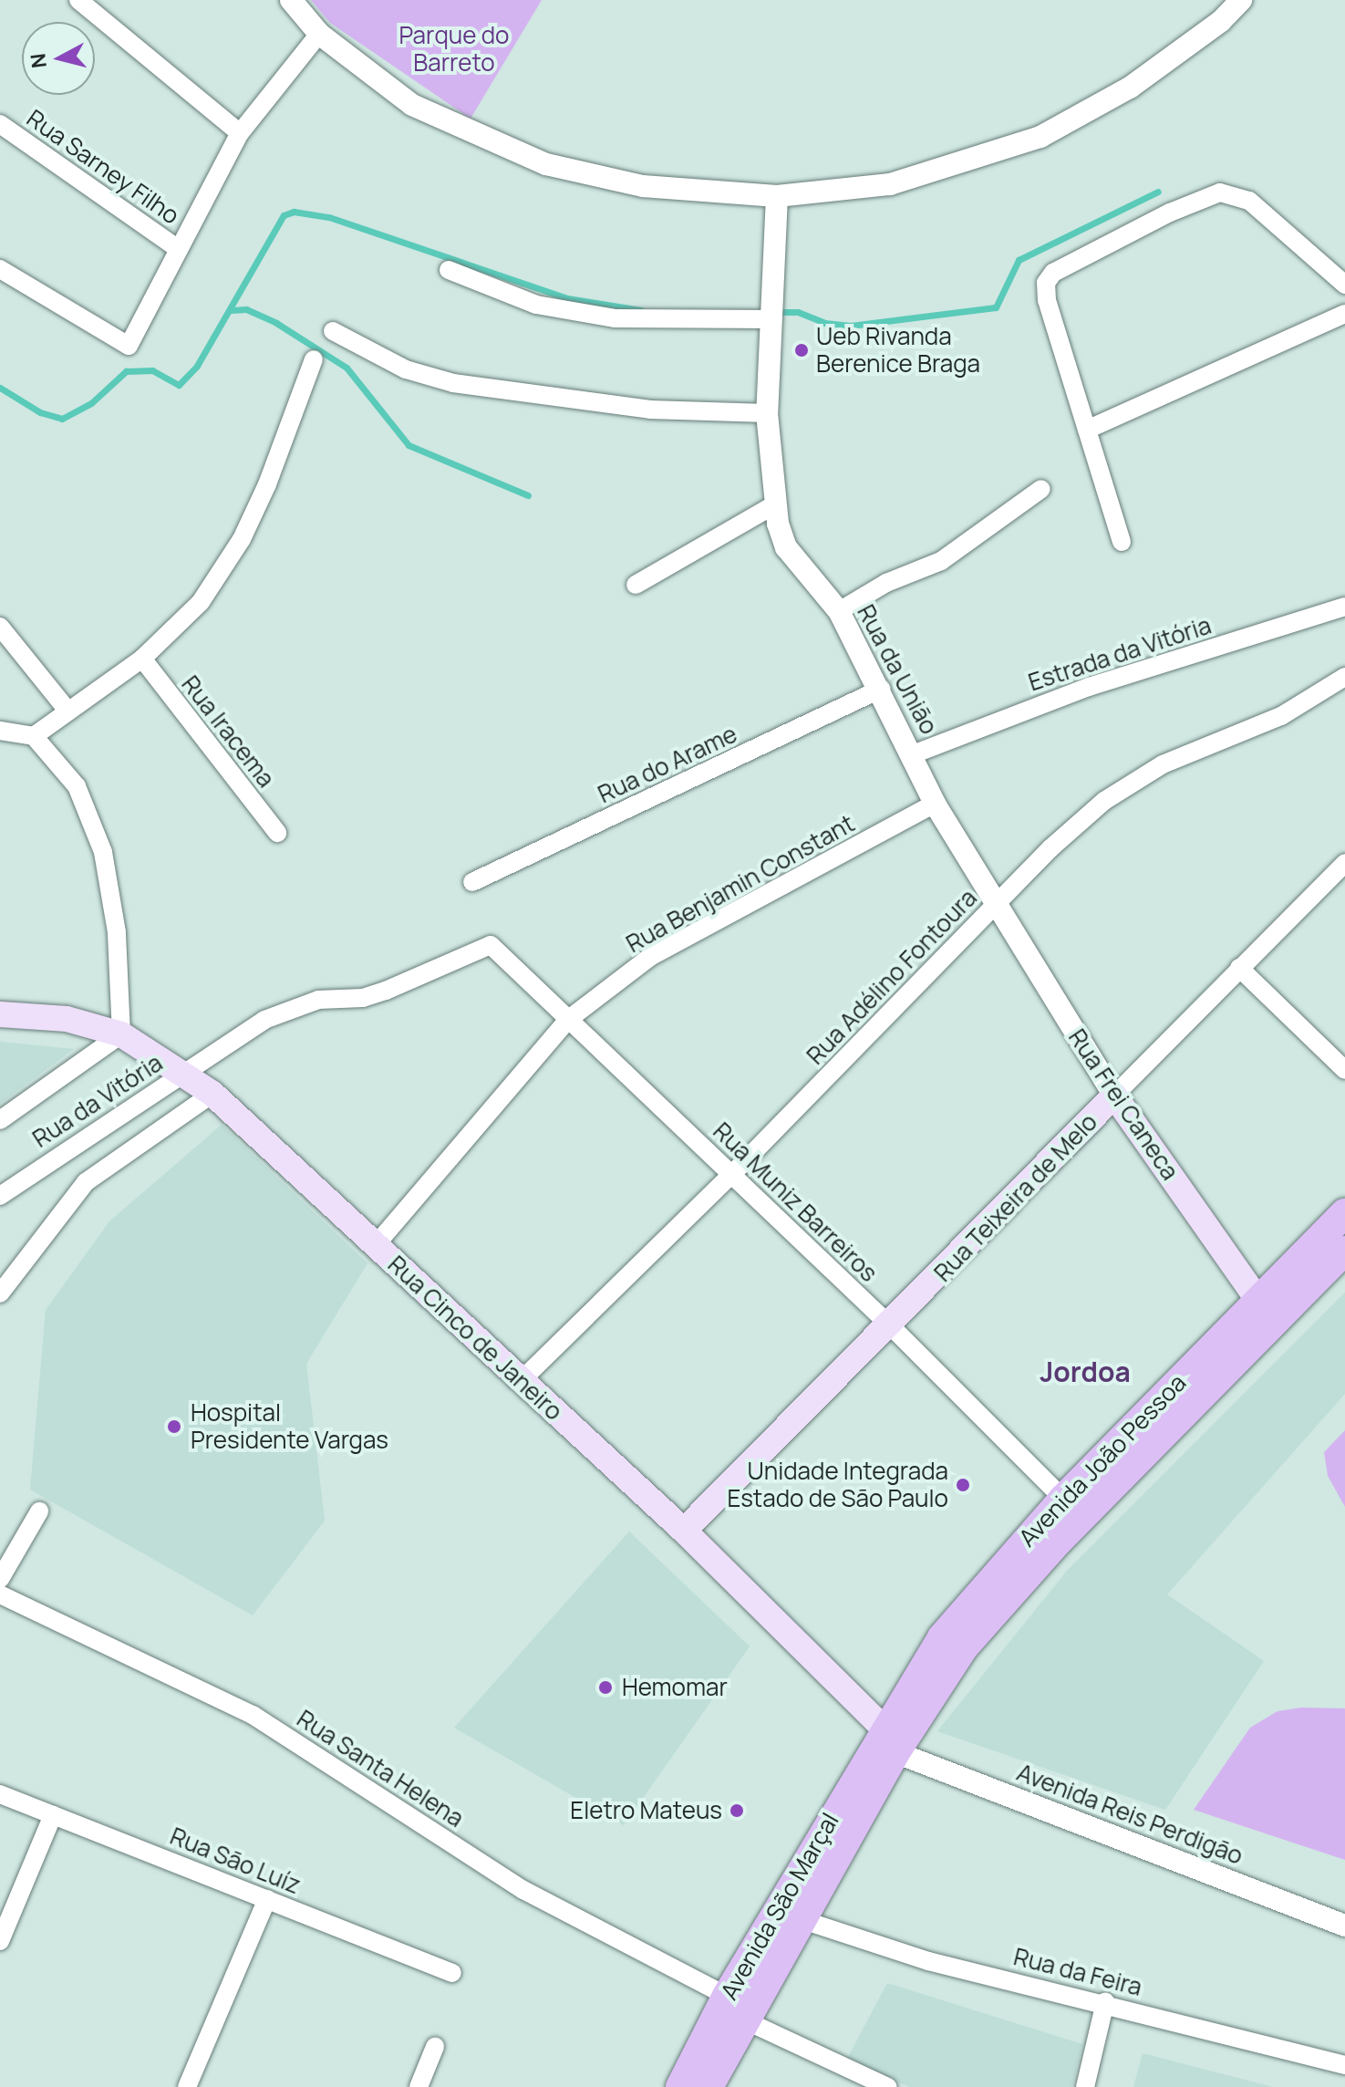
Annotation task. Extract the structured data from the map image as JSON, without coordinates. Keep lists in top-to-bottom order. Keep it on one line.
{"streets":{"main road":["Rua Frei Caneca","Rua Teixeira de Melo","Rua Cinco de Janeiro","Avenida João Pessoa","Avenida São Marçal"],"street":["Rua Sarney Filho","Estrada da Vitória","Rua da União","Rua Iracema","Rua do Arame","Rua Benjamin Constant","Rua Adélino Fontoura","Rua da Vitória","Rua Muniz Barreiros","Rua Santa Helena","Avenida Reis Perdigão","Rua São Luíz","Rua da Feira"]},"crossings":[["Estrada da Vitória","Rua da União"],["Rua da União","Rua do Arame"],["Rua da União","Rua Benjamin Constant"],["Rua da União","Rua Adélino Fontoura"],["Rua da União","Rua Frei Caneca"],["Rua Benjamin Constant","Rua Muniz Barreiros"],["Rua Benjamin Constant","Rua Cinco de Janeiro"],["Rua Adélino Fontoura","Rua Frei Caneca"],["Rua Adélino Fontoura","Rua Muniz Barreiros"],["Rua Adélino Fontoura","Rua Cinco de Janeiro"],["Rua da Vitória","Rua Muniz Barreiros"],["Rua da Vitória","Rua Cinco de Janeiro"],["Rua Frei Caneca","Rua Teixeira de Melo"],["Rua Frei Caneca","Avenida João Pessoa"],["Rua Teixeira de Melo","Rua Muniz Barreiros"],["Rua Teixeira de Melo","Rua Cinco de Janeiro"],["Rua Muniz Barreiros","Rua Cinco de Janeiro"],["Rua Muniz Barreiros","Avenida João Pessoa"],["Rua Cinco de Janeiro","Avenida João Pessoa"],["Rua Cinco de Janeiro","Avenida Reis Perdigão"],["Rua Cinco de Janeiro","Avenida São Marçal"],["Avenida João Pessoa","Avenida Reis Perdigão"],["Avenida João Pessoa","Avenida São Marçal"],["Rua Santa Helena","Avenida São Marçal"],["Avenida Reis Perdigão","Avenida São Marçal"],["Avenida São Marçal","Rua da Feira"]],"districts":["Jordoa"],"parks":["Parque do Barreto"],"places":["Ueb Rivanda Berenice Braga","Hospital Presidente Vargas","Unidade Integrada Estado de São Paulo","Hemomar","Eletro Mateus"],"north":"left"}
